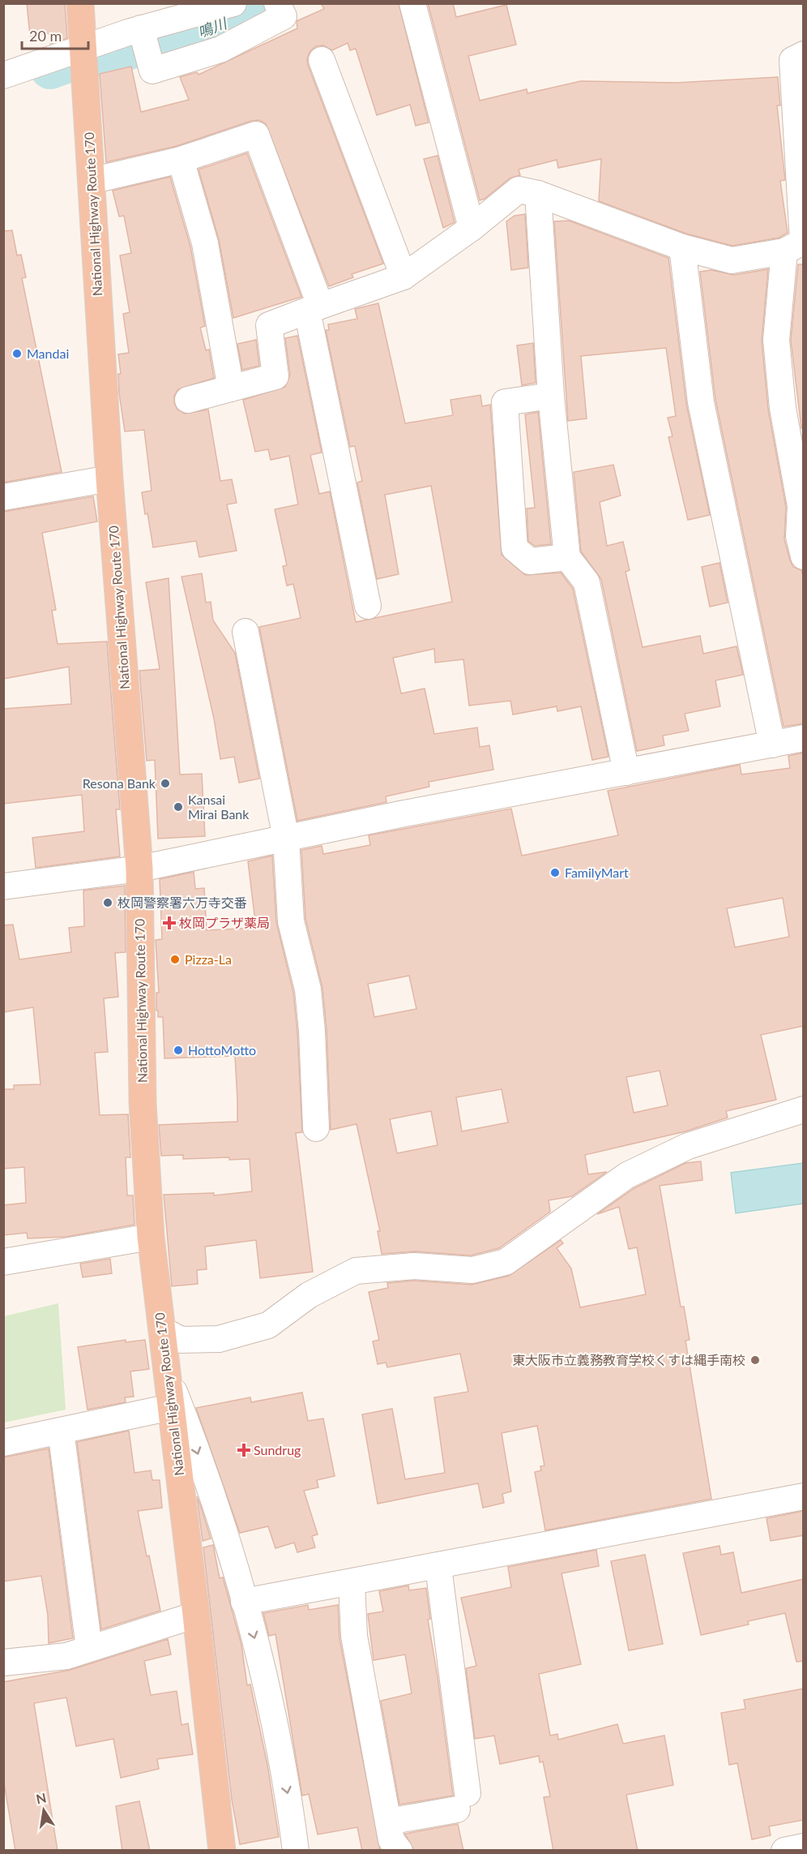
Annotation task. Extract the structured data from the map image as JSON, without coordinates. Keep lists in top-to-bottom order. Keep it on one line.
{"streets":{"highway":["National Highway Route 170"]},"water":["鳴川"],"places":{"other":["Mandai","Resona Bank","Kansai Mirai Bank","FamilyMart","枚岡警察署六万寺交番","Pizza-La","HottoMotto","東大阪市立義務教育学校くすは縄手南校"],"health":["枚岡プラザ薬局","Sundrug"]},"scale_bar":"20 m","north":"top"}
